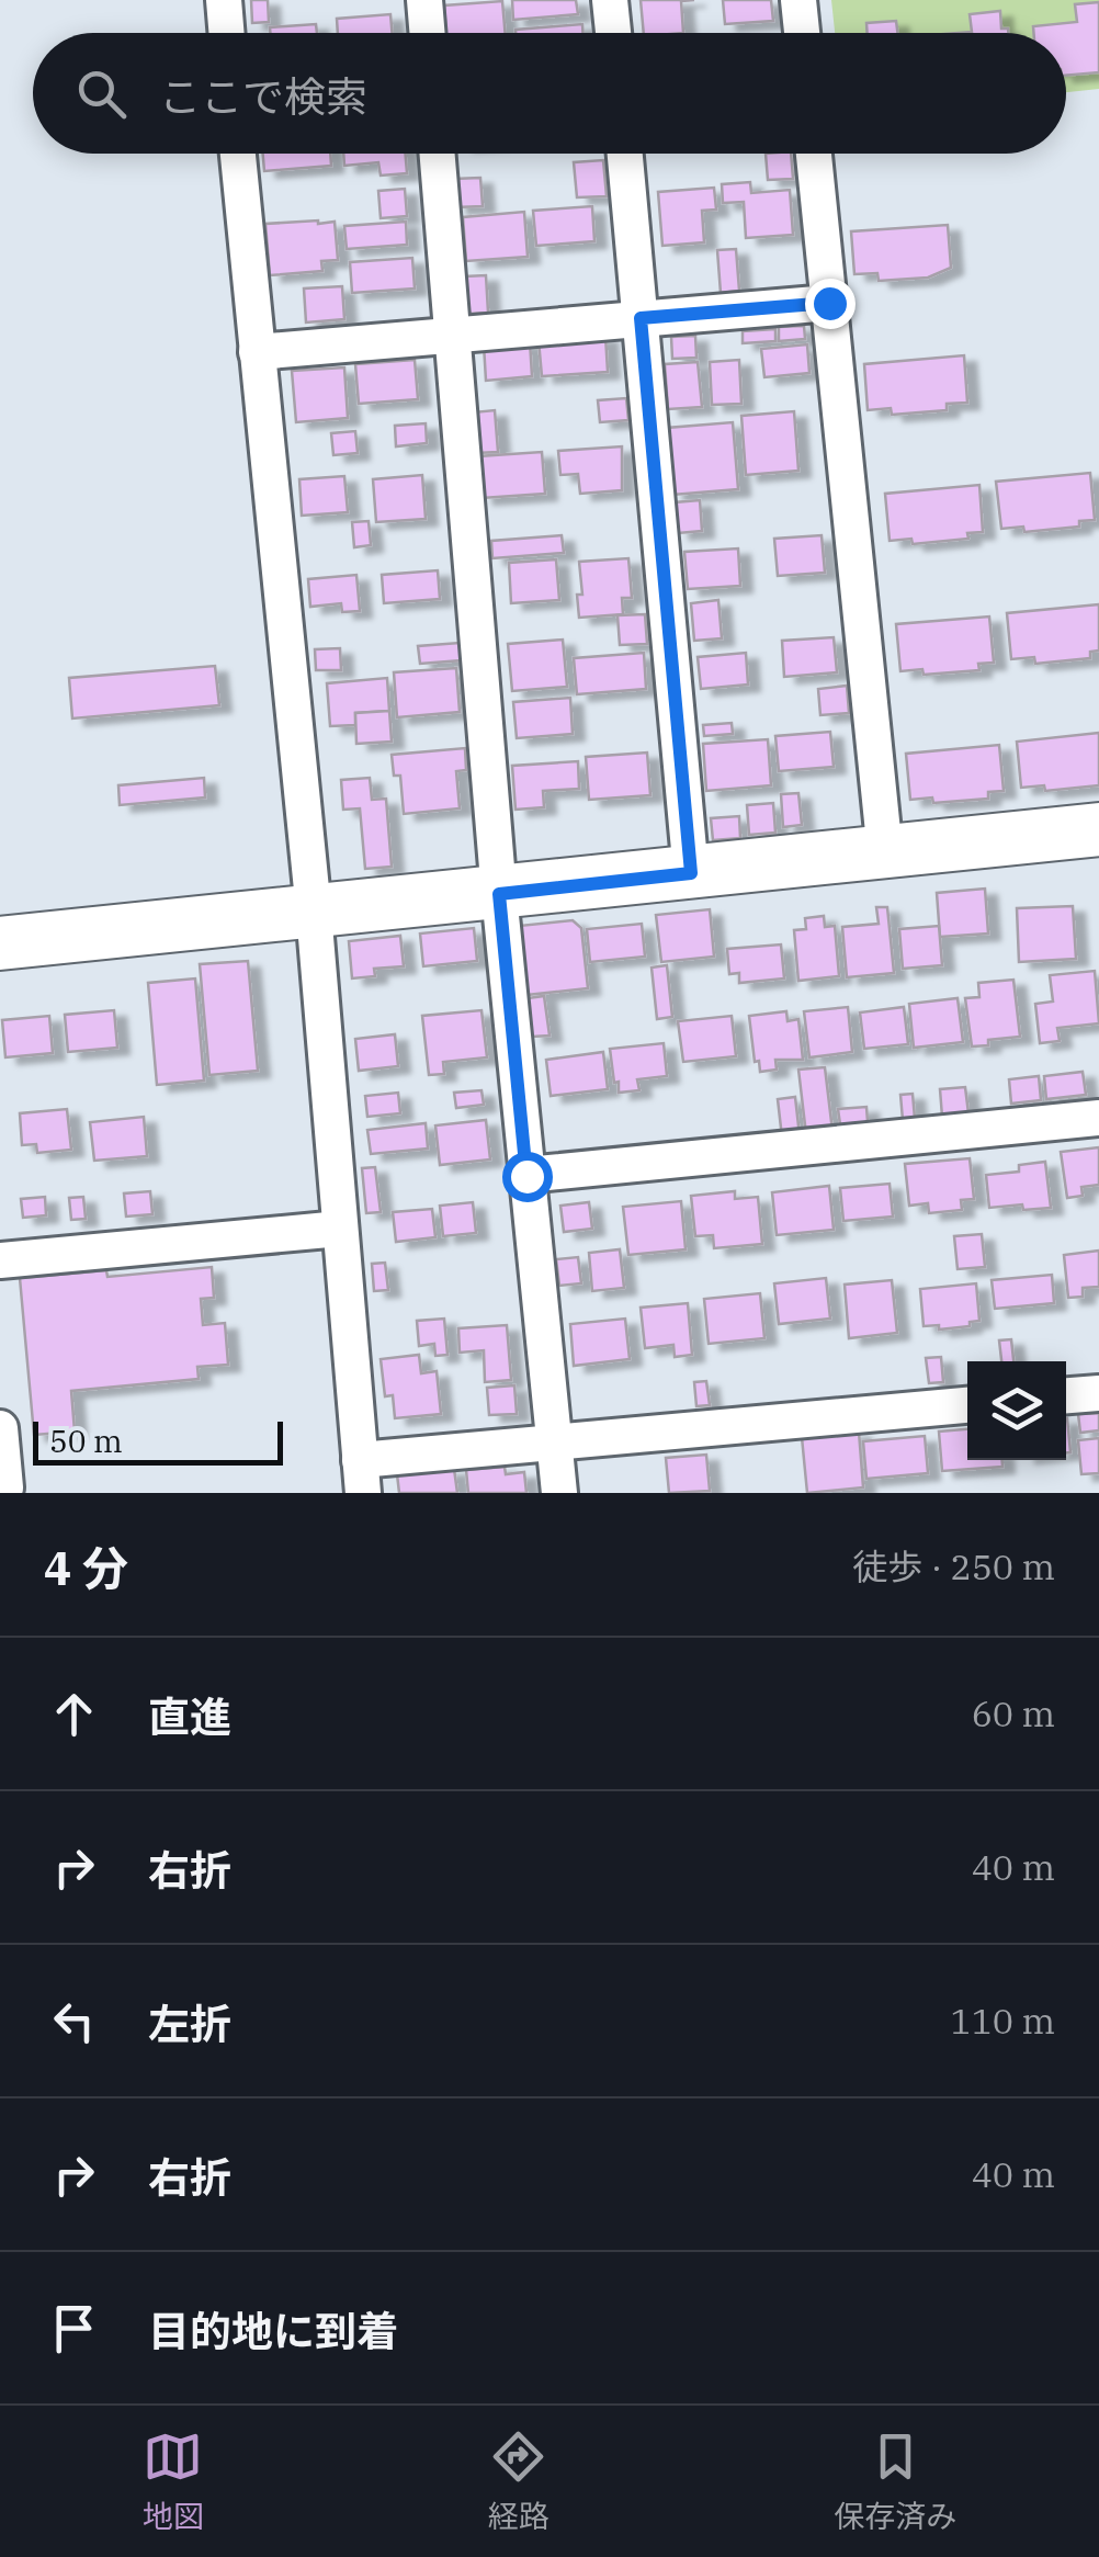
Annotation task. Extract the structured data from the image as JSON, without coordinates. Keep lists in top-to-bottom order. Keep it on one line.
{"scale_bar":"50 m","page":{"search":"ここで検索","scale":"50 m","heading":["4 分","徒歩 · 250 m"],"list":[["直進","60 m"],["右折","40 m"],["左折","110 m"],["右折","40 m"],"目的地に到着"],"nav":["地図","経路","保存済み"]}}
